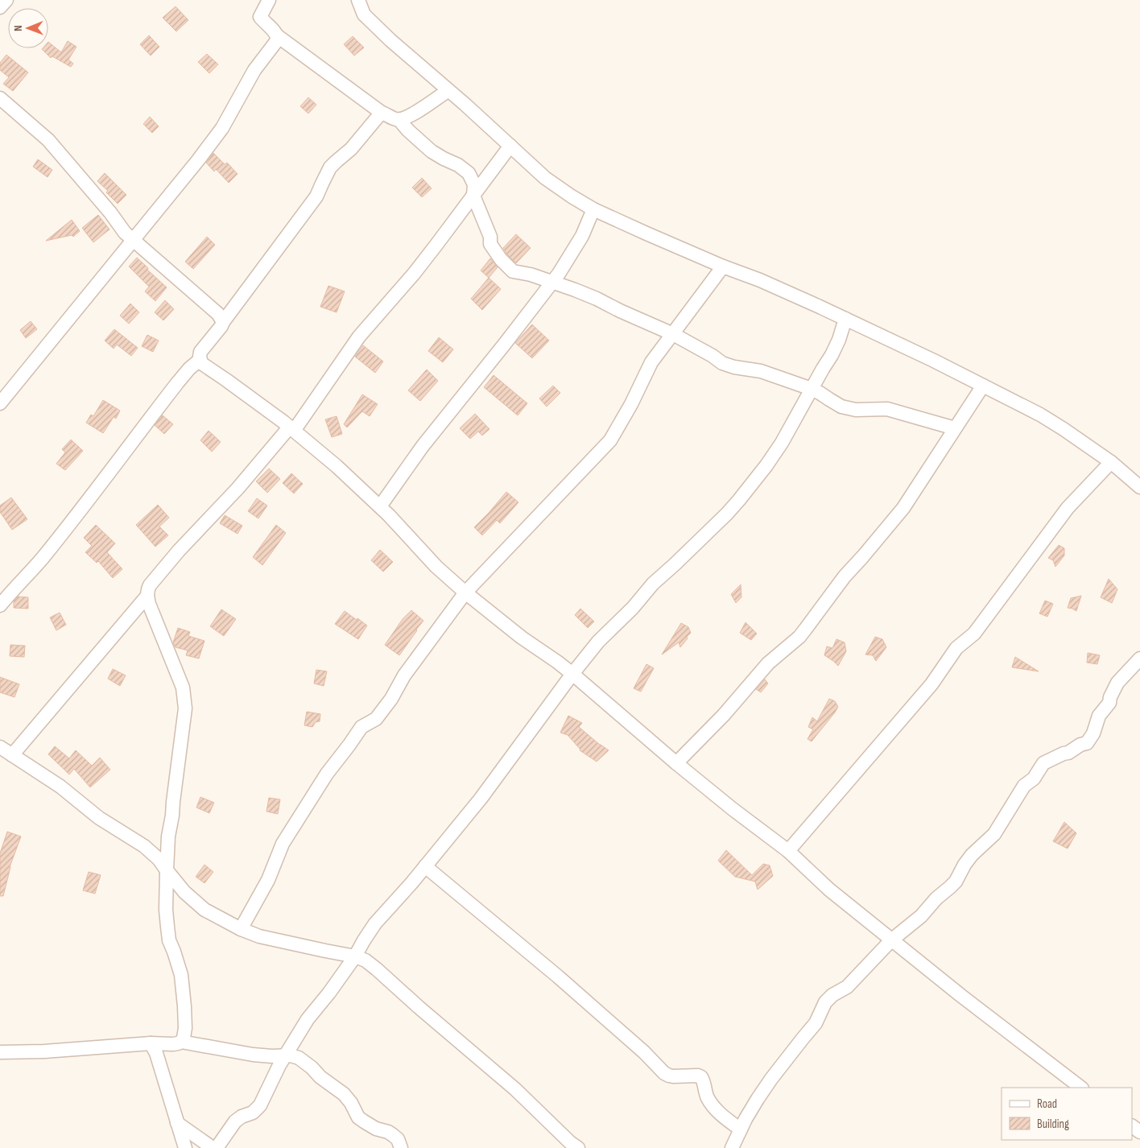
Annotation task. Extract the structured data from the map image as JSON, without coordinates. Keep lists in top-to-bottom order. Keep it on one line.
{"legend":["Road","Building"],"north":"left"}
